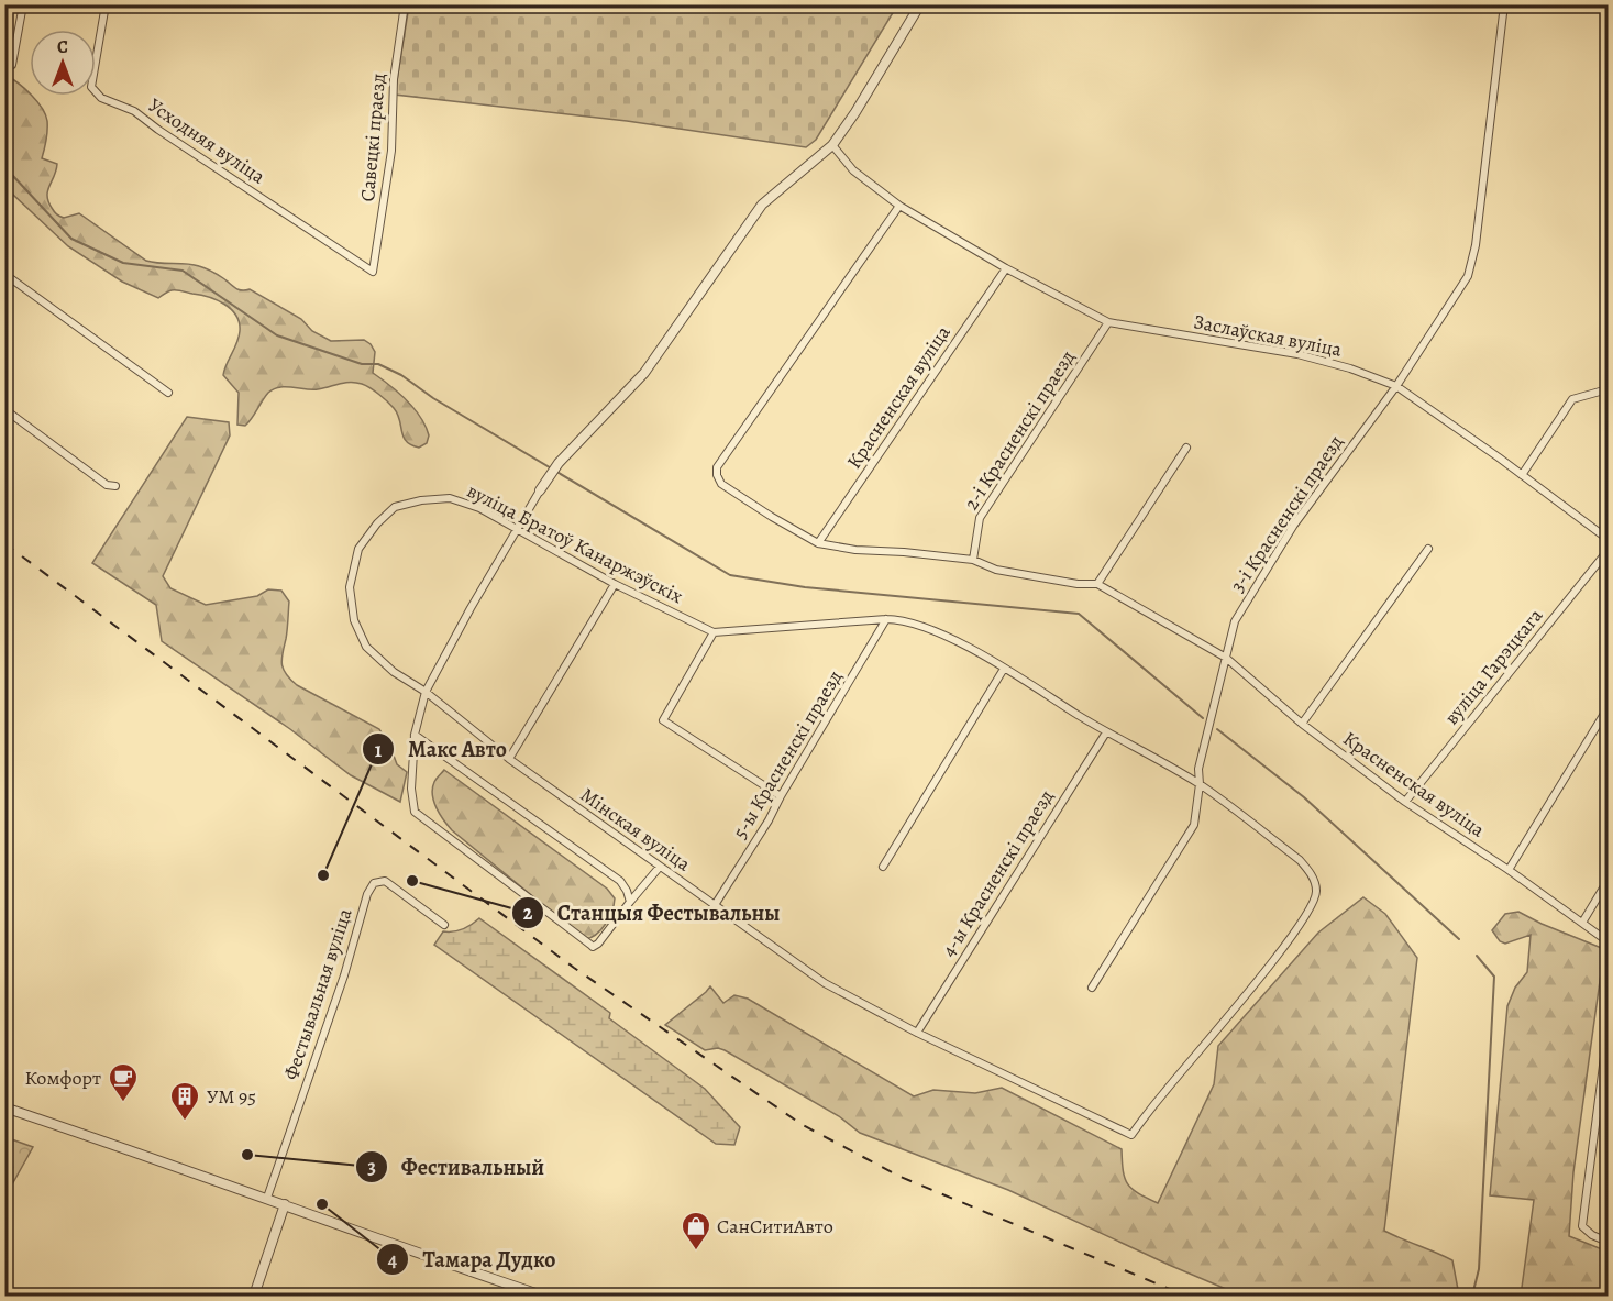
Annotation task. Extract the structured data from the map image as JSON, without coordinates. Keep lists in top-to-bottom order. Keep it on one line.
{"streets":{"street":["Савецкі праезд","Усходняя вуліца","Заслаўская вуліца","Красненская вуліца","2-і Красненскі праезд","3-і Красненскі праезд","вуліца Братоў Канаржэўскіх","вуліца Гарэцкага","5-ы Красненскі праезд","Мінская вуліца","4-ы Красненскі праезд","Фестывальная вуліца"]},"crossings":[["Савецкі праезд","Усходняя вуліца"],["Заслаўская вуліца","Красненская вуліца"],["Заслаўская вуліца","2-і Красненскі праезд"],["Заслаўская вуліца","3-і Красненскі праезд"],["Красненская вуліца","2-і Красненскі праезд"],["Красненская вуліца","3-і Красненскі праезд"],["Красненская вуліца","вуліца Гарэцкага"],["3-і Красненскі праезд","Мінская вуліца"],["вуліца Братоў Канаржэўскіх","Мінская вуліца"],["5-ы Красненскі праезд","Мінская вуліца"],["Мінская вуліца","4-ы Красненскі праезд"]],"places":{"other":["Макс Авто","Станцыя Фестывальны","Фестивальный","Тамара Дудко"],"cafe":["Комфорт"],"building":["УМ 95"],"shop":["СанСитиАвто"]},"north":"top"}
